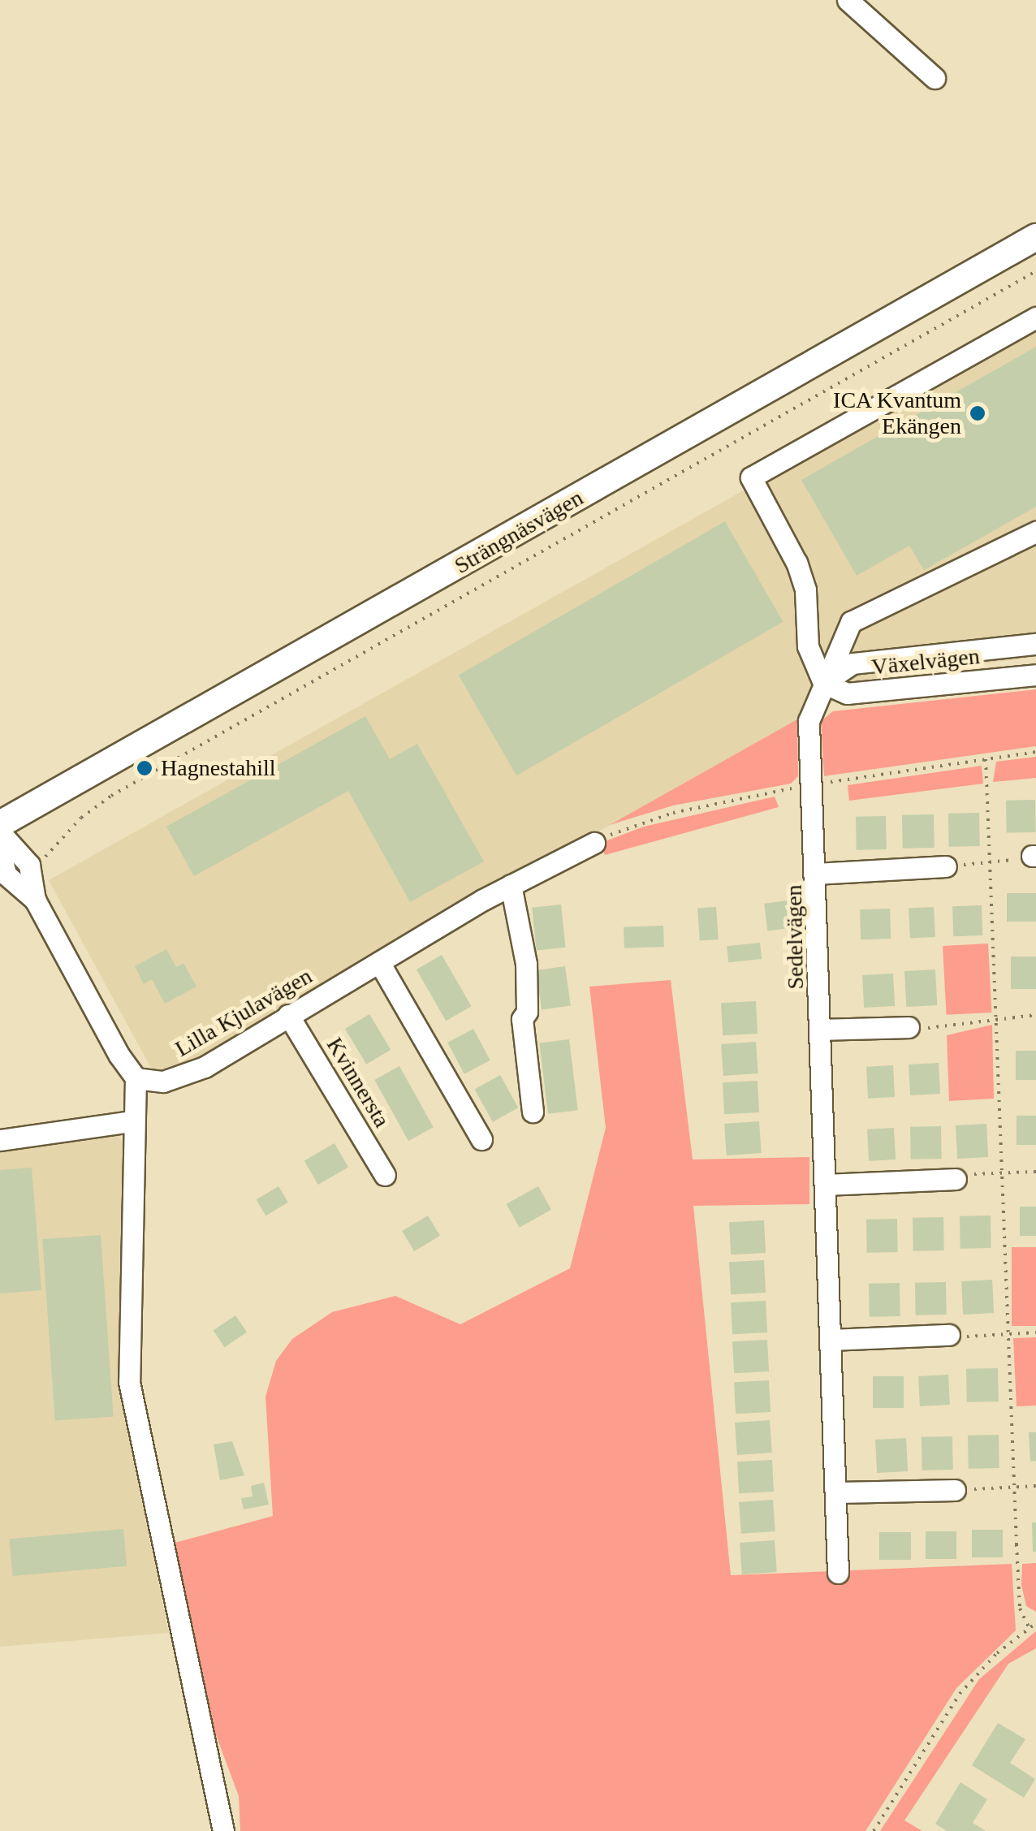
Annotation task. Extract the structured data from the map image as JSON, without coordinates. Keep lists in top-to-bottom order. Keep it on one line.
{"streets":{"main road":["Strängnäsvägen"],"street":["Växelvägen","Sedelvägen","Lilla Kjulavägen","Kvinnersta"]},"crossings":[["Lilla Kjulavägen","Kvinnersta"]],"places":["ICA Kvantum Ekängen","Hagnestahill"]}
